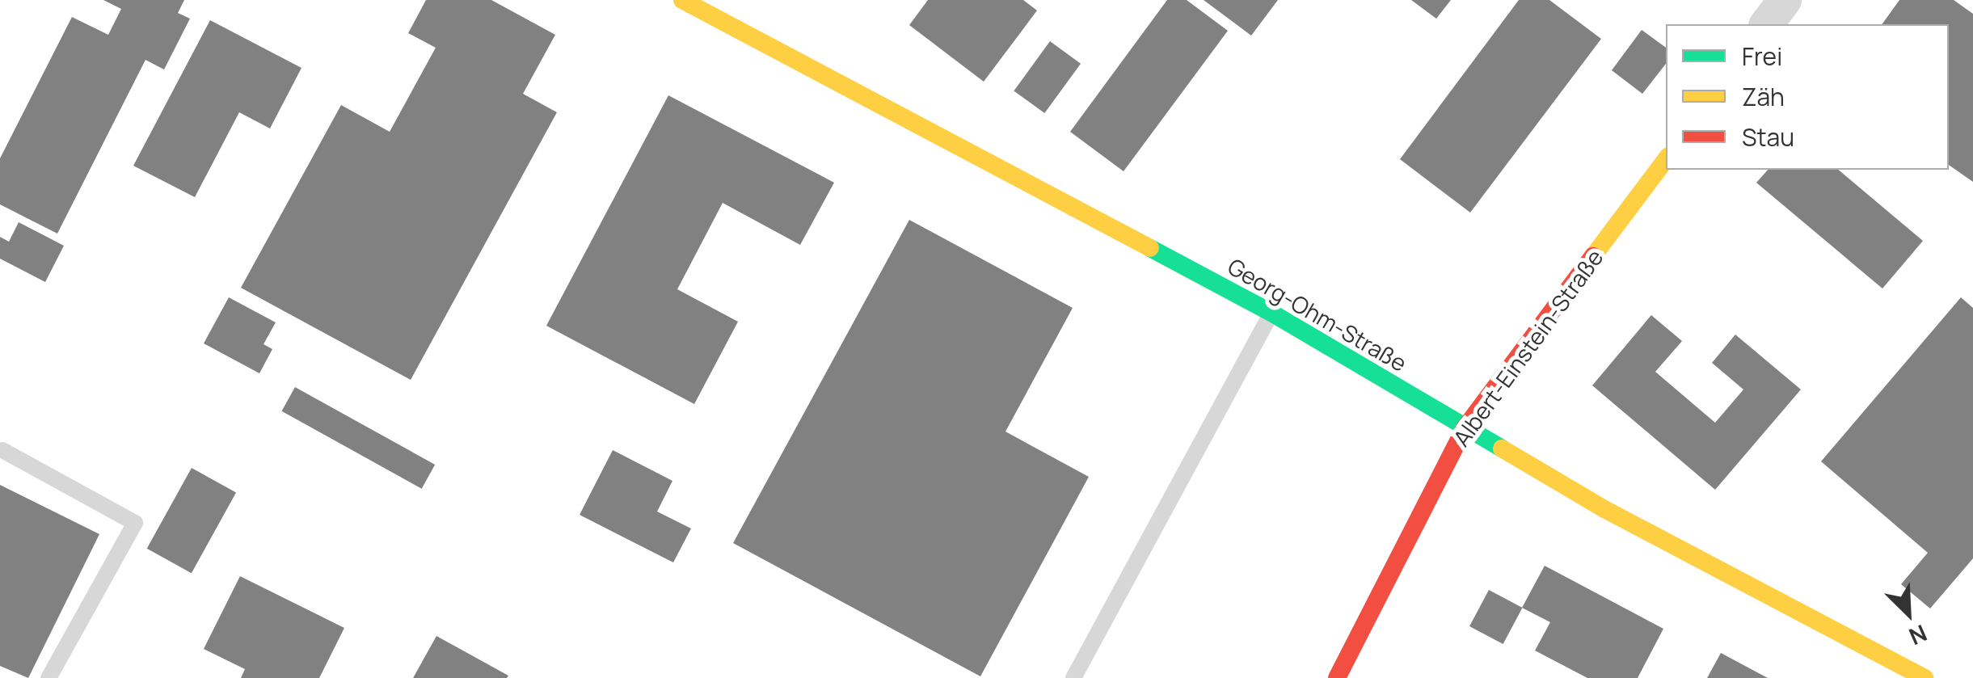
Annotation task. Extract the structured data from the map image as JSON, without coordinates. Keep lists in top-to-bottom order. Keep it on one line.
{"streets":{"street":["Georg-Ohm-Straße","Albert-Einstein-Straße"]},"crossings":[["Georg-Ohm-Straße","Albert-Einstein-Straße"]],"legend":["Frei","Zäh","Stau"],"north":"bottom right"}
